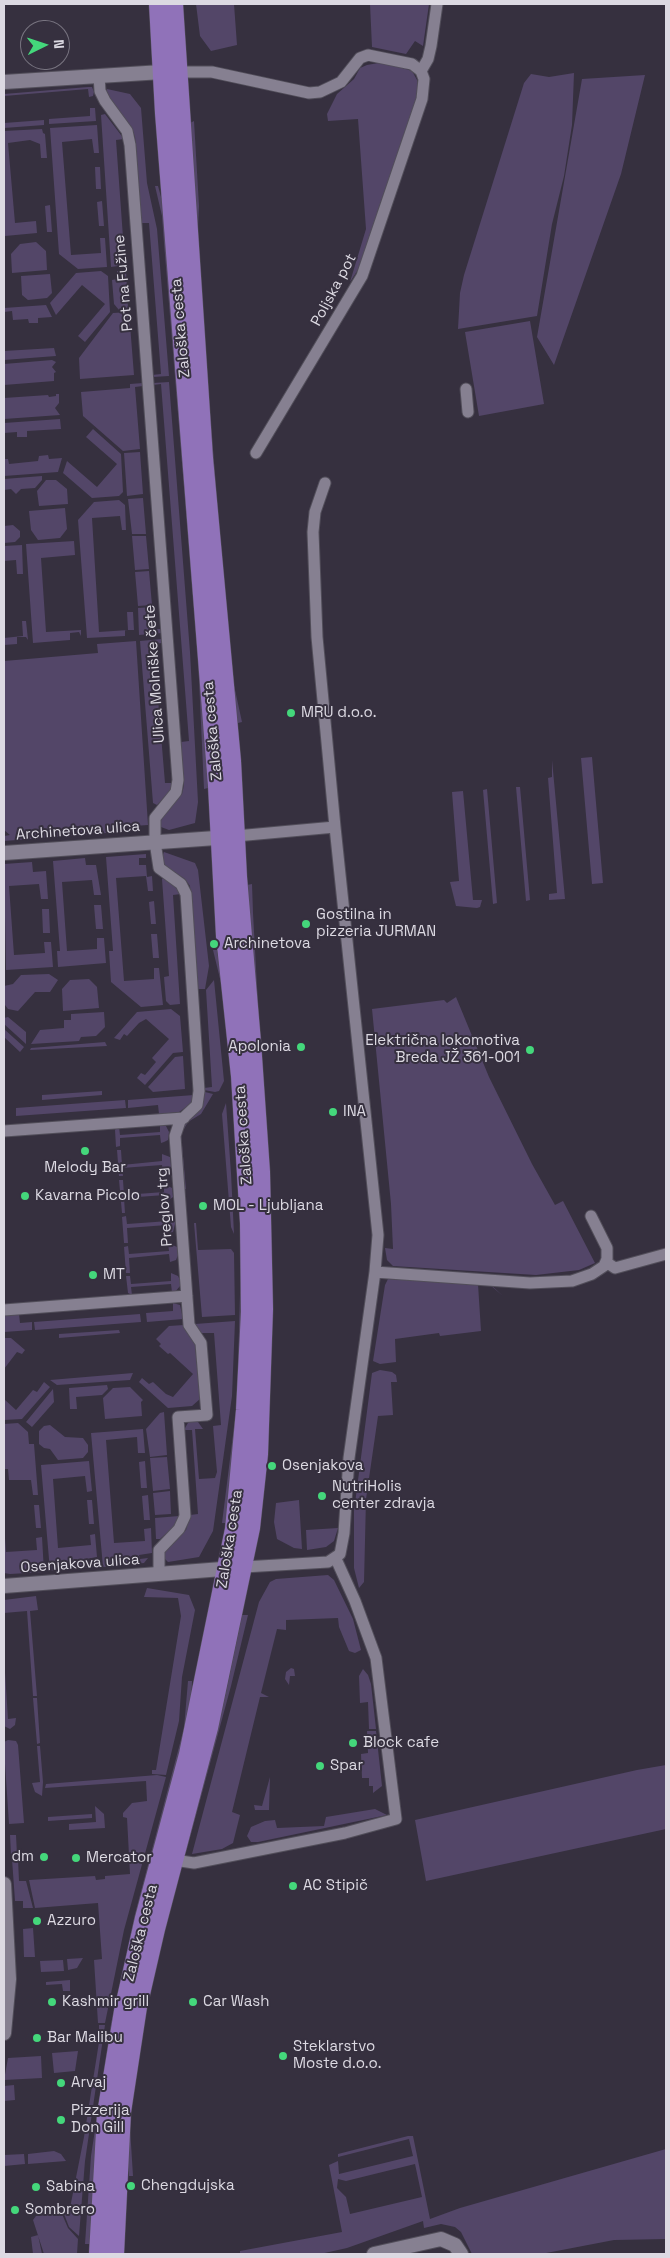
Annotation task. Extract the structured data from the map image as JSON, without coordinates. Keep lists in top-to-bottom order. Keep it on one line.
{"streets":{"main road":["Zaloška cesta"],"street":["Pot na Fužine","Poljska pot","Ulica Molniške čete","Archinetova ulica","Preglov trg","Osenjakova ulica"]},"crossings":[["Pot na Fužine","Ulica Molniške čete"],["Zaloška cesta","Archinetova ulica"],["Zaloška cesta","Osenjakova ulica"],["Ulica Molniške čete","Archinetova ulica"],["Archinetova ulica","Preglov trg"],["Preglov trg","Osenjakova ulica"]],"places":["MRU d.o.o.","Gostilna in pizzeria JURMAN","Archinetova","Apolonia","Električna lokomotiva Breda JŽ 361-001","INA","Melody Bar","Kavarna Picolo","MOL - Ljubljana","MT","Osenjakova","NutriHolis center zdravja","Block cafe","Spar","dm","Mercator","AC Stipič","Azzuro","Kashmir grill","Car Wash","Bar Malibu","Steklarstvo Moste d.o.o.","Arvaj","Pizzerija Don Gill","Chengdujska","Sabina","Sombrero"],"north":"right"}
